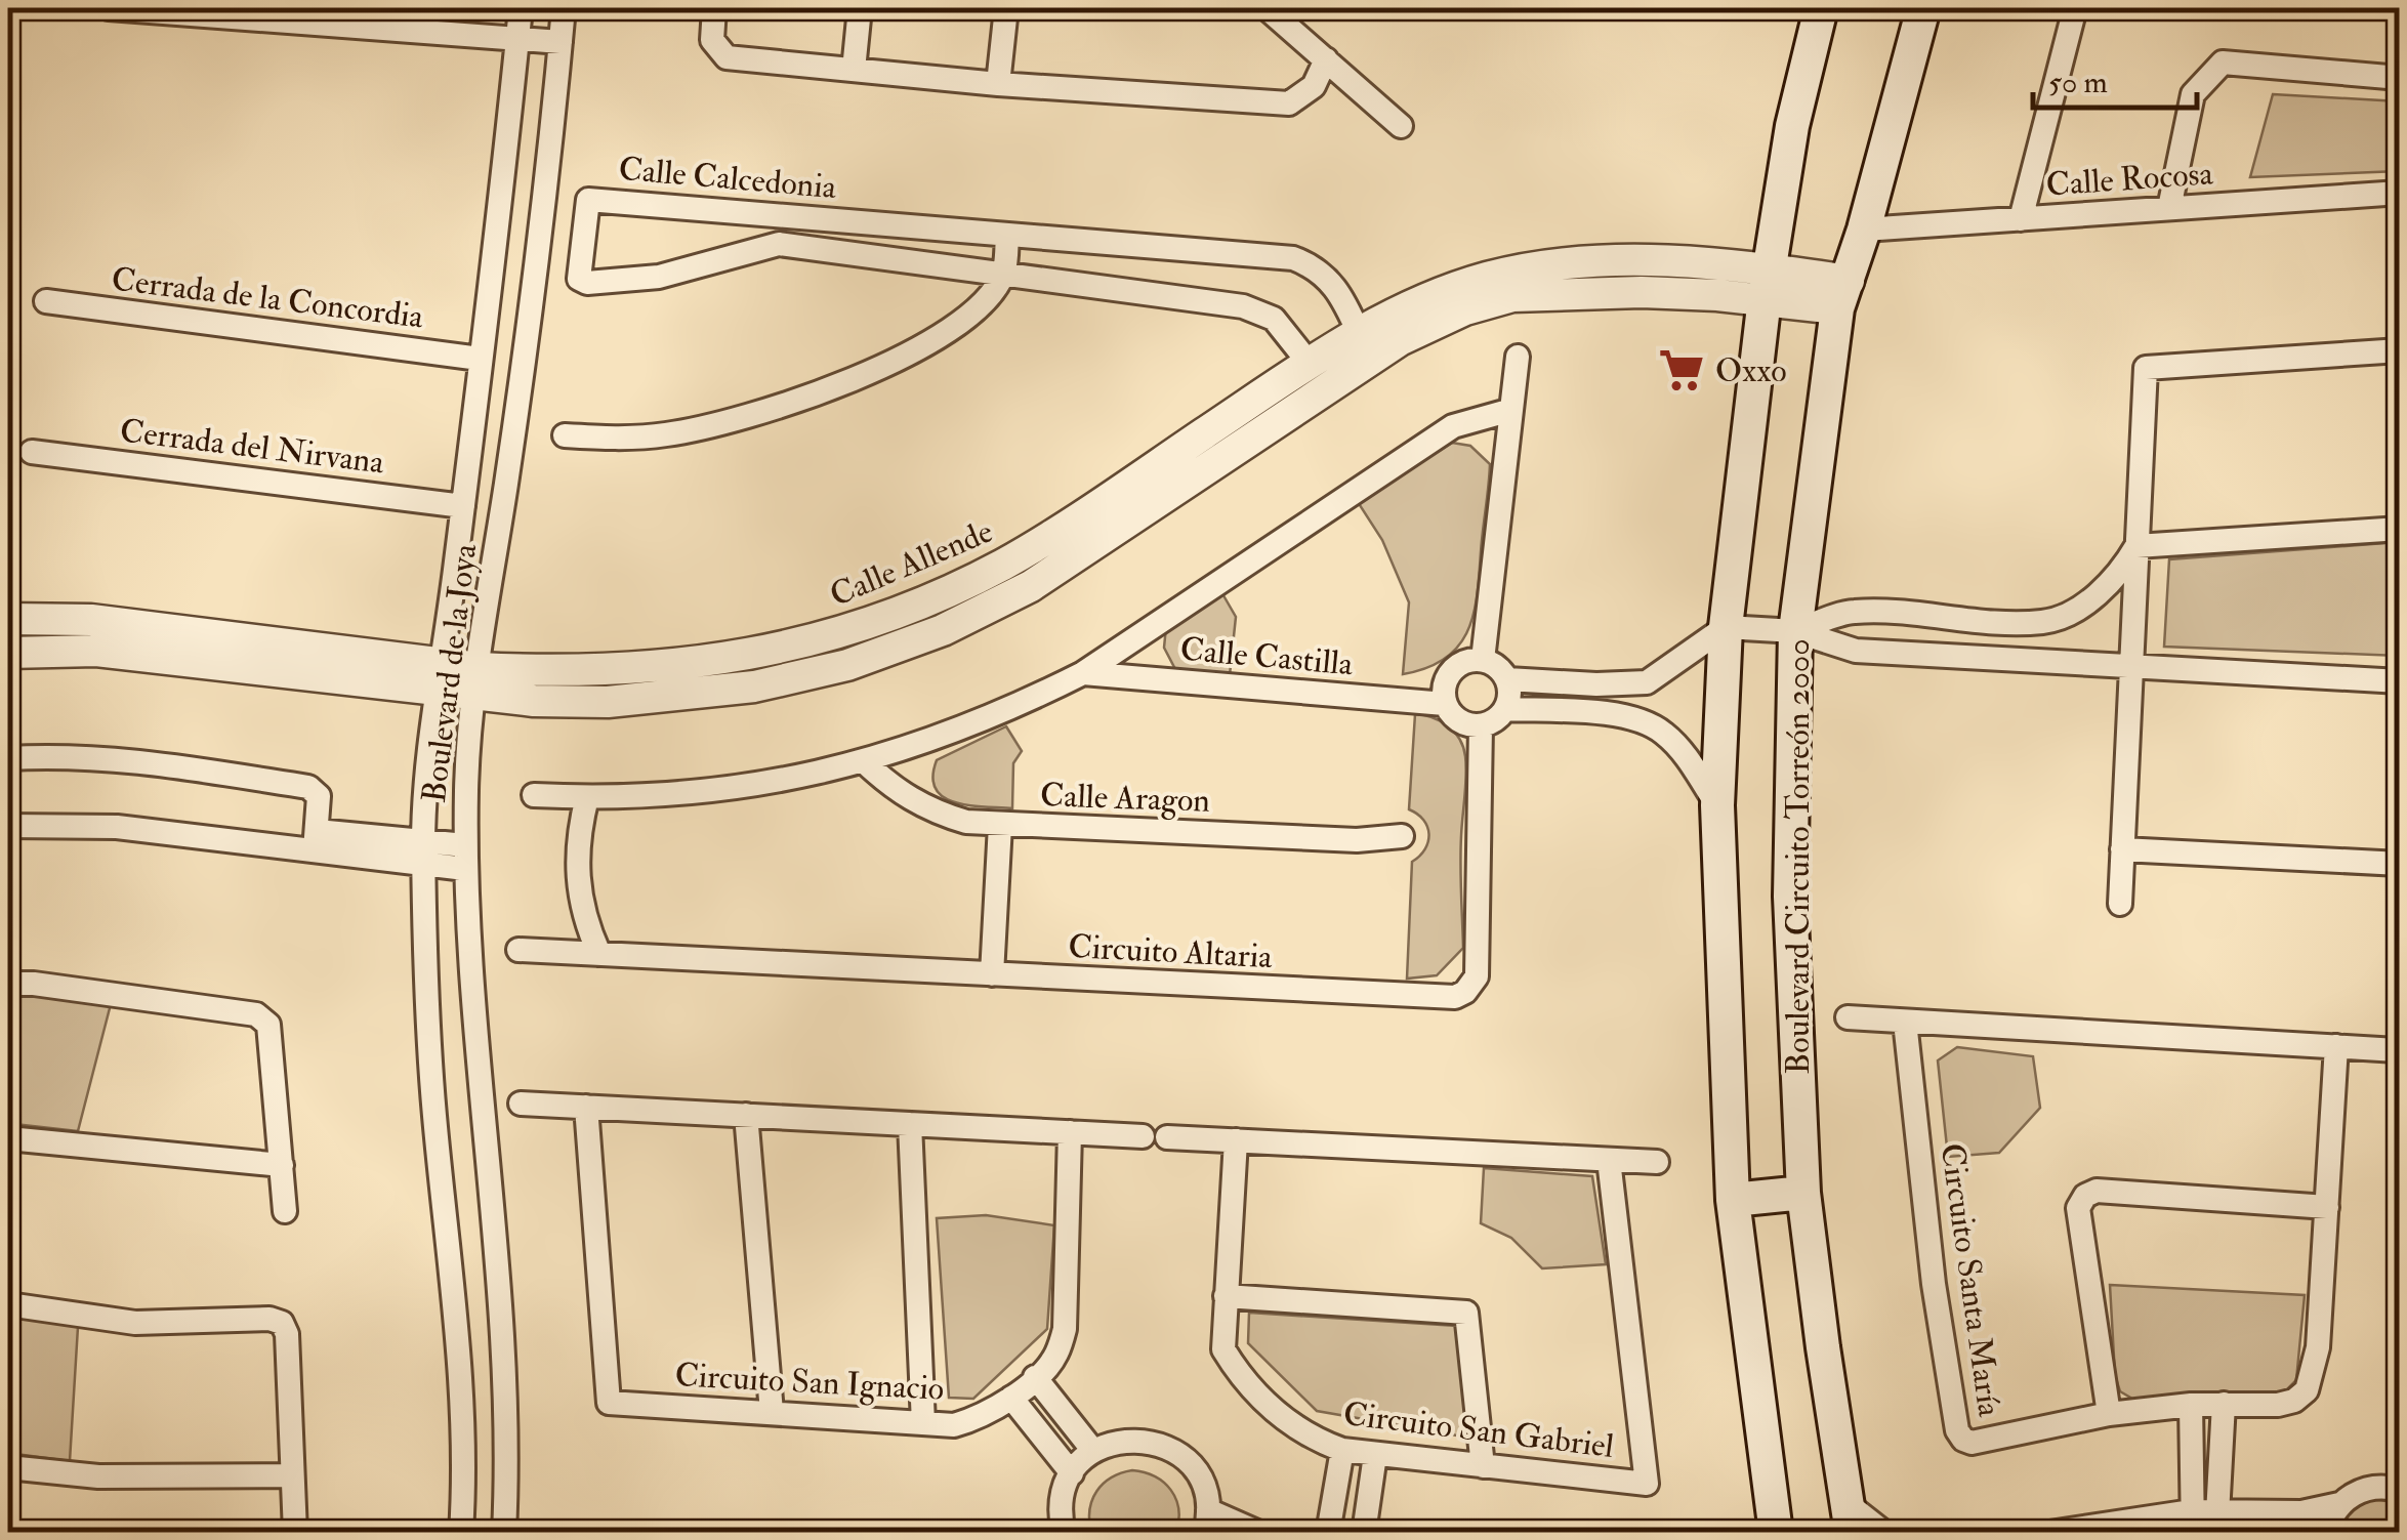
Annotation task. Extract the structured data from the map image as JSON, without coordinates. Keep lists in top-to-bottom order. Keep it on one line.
{"streets":{"main road":["Boulevard Circuito Torreón 2000"],"street":["Calle Calcedonia","Calle Rocosa","Cerrada de la Concordia","Cerrada del Nirvana","Calle Allende","Calle Castilla","Boulevard de la Joya","Calle Aragon","Circuito Altaria","Circuito Santa María","Circuito San Ignacio","Circuito San Gabriel"]},"crossings":[["Calle Calcedonia","Calle Allende"],["Calle Rocosa","Boulevard Circuito Torreón 2000"],["Cerrada de la Concordia","Boulevard de la Joya"],["Cerrada del Nirvana","Boulevard de la Joya"],["Calle Allende","Boulevard de la Joya"],["Calle Castilla","Circuito Altaria"]],"places":{"supermarket":["Oxxo"]},"scale_bar":"50 m"}
